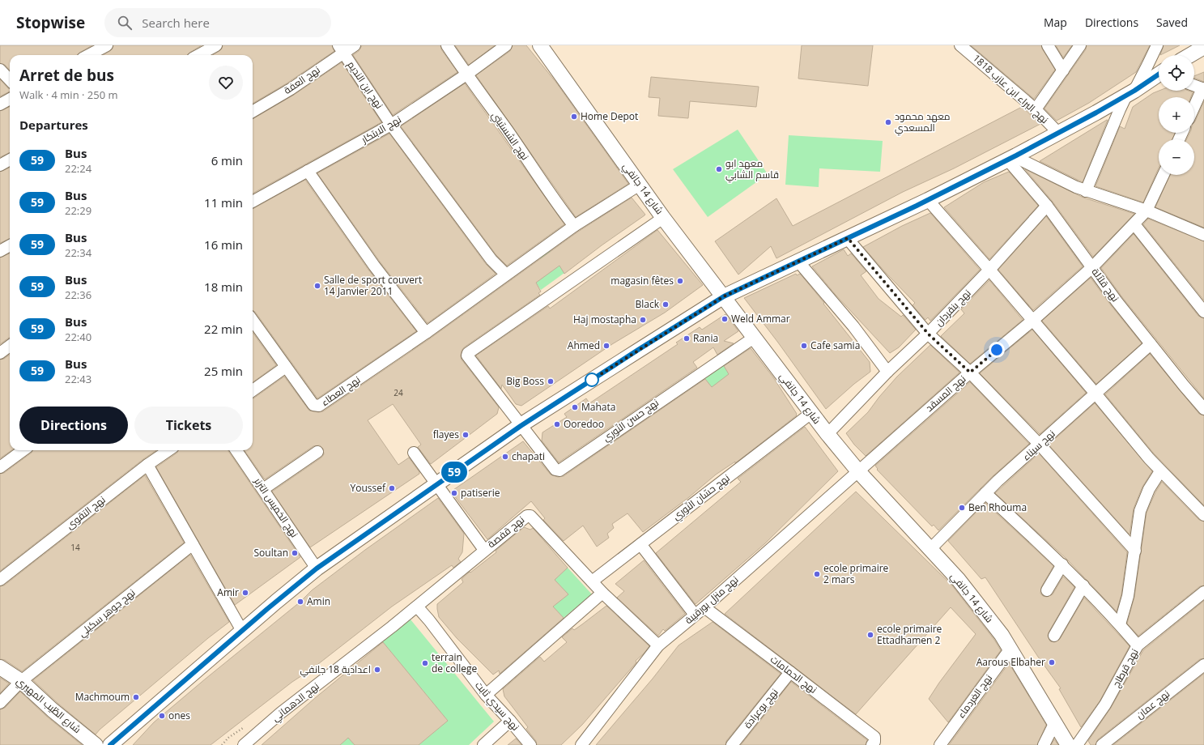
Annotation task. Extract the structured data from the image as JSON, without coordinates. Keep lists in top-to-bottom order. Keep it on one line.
{"streets":{"street":["نهج العفة","نهج ابن النديم","نهج البراء ابن عازب 1818","نهج الابتكار","نهج الشستيتي","شارع 14 جانفي","نهج قلاّلة","نهج بنقردان","نهج العطاء","نهج المسقد","نهج حسن النّوري","نهج سيناء","نهج حسّان النّوري","نهج الخميس الترنر","نهج التقوى","نهج قفصة","نهج منزل بورقيبة","نهج جوهر سكيلي","نهج قرطاج","نهج الحمامات","نهج الغردماء","نهج الدهماني","نهج عمان","شارع الطّيب المهيري","نهج سيدي ثابت","نهج بوعرادة"]},"crossings":[["نهج العفة","نهج ابن النديم"],["نهج ابن النديم","نهج الابتكار"],["نهج ابن النديم","نهج العطاء"],["نهج الابتكار","نهج الشستيتي"],["نهج الشستيتي","نهج العطاء"],["شارع 14 جانفي","نهج بنقردان"],["شارع 14 جانفي","نهج العطاء"],["شارع 14 جانفي","نهج المسقد"],["شارع 14 جانفي","نهج حسن النّوري"],["شارع 14 جانفي","نهج سيناء"],["شارع 14 جانفي","نهج حسّان النّوري"],["شارع 14 جانفي","نهج منزل بورقيبة"],["شارع 14 جانفي","نهج الغردماء"],["نهج قلاّلة","نهج بنقردان"],["نهج قلاّلة","نهج المسقد"],["نهج قلاّلة","نهج سيناء"],["نهج المسقد","نهج منزل بورقيبة"],["نهج حسّان النّوري","نهج قفصة"],["نهج قفصة","نهج الدهماني"],["نهج قفصة","نهج سيدي ثابت"],["نهج منزل بورقيبة","نهج الحمامات"],["نهج جوهر سكيلي","شارع الطّيب المهيري"],["نهج الحمامات","نهج بوعرادة"],["نهج الدهماني","نهج سيدي ثابت"]],"places":["Home Depot","معهد محمود المسعدي","معهد ابو قاسم الشابي","magasin fêtes","Salle de sport couvert 14 Janvier 2011","Black","Weld Ammar","Haj mostapha","Rania","Ahmed","Cafe samia","Big Boss","Mahata","Ooredoo","flayes","chapati","Youssef","patiserie","Ben Rhouma","Soultan","ecole primaire 2 mars","Amir","Amin","ecole primaire Ettadhamen 2","Aarous Elbaher","terrain de college","اعدادية 18 جانفي","Machmoum","ones"],"lines":["bus line 59"],"house_numbers":["24","14"],"page":{"header":"Stopwise","search":"Search here","nav":["Map","Directions","Saved"],"on_map":"59","map_buttons":["+","−"],"heading":[["Arret de bus","Walk · 4 min · 250 m"],"Departures"],"list":[{"mark":"59","name":"Bus","note":"22:24","value":"6 min"},{"mark":"59","name":"Bus","note":"22:29","value":"11 min"},{"mark":"59","name":"Bus","note":"22:34","value":"16 min"},{"mark":"59","name":"Bus","note":"22:36","value":"18 min"},{"mark":"59","name":"Bus","note":"22:40","value":"22 min"},{"mark":"59","name":"Bus","note":"22:43","value":"25 min"}],"buttons":["Directions","Tickets"]}}
